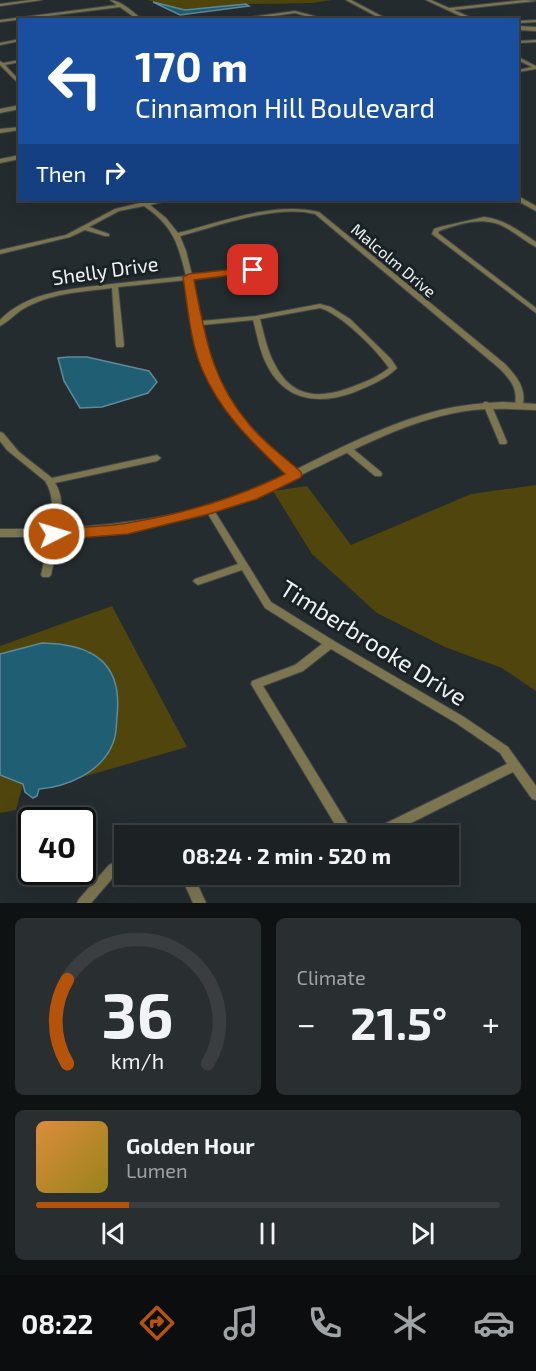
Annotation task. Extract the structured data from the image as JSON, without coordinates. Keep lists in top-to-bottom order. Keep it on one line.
{"streets":{"street":["Malcolm Drive","Shelly Drive","Timberbrooke Drive"]},"page":{"turn":["170 m","Cinnamon Hill Boulevard"],"then":"Then","limit":"40","trip":"08:24 · 2 min · 520 m","tile":"Climate","heat":["−","21.5°","+"],"song":["Golden Hour","Lumen"],"tabs":"08:22","gauge":["36","km/h"]}}
